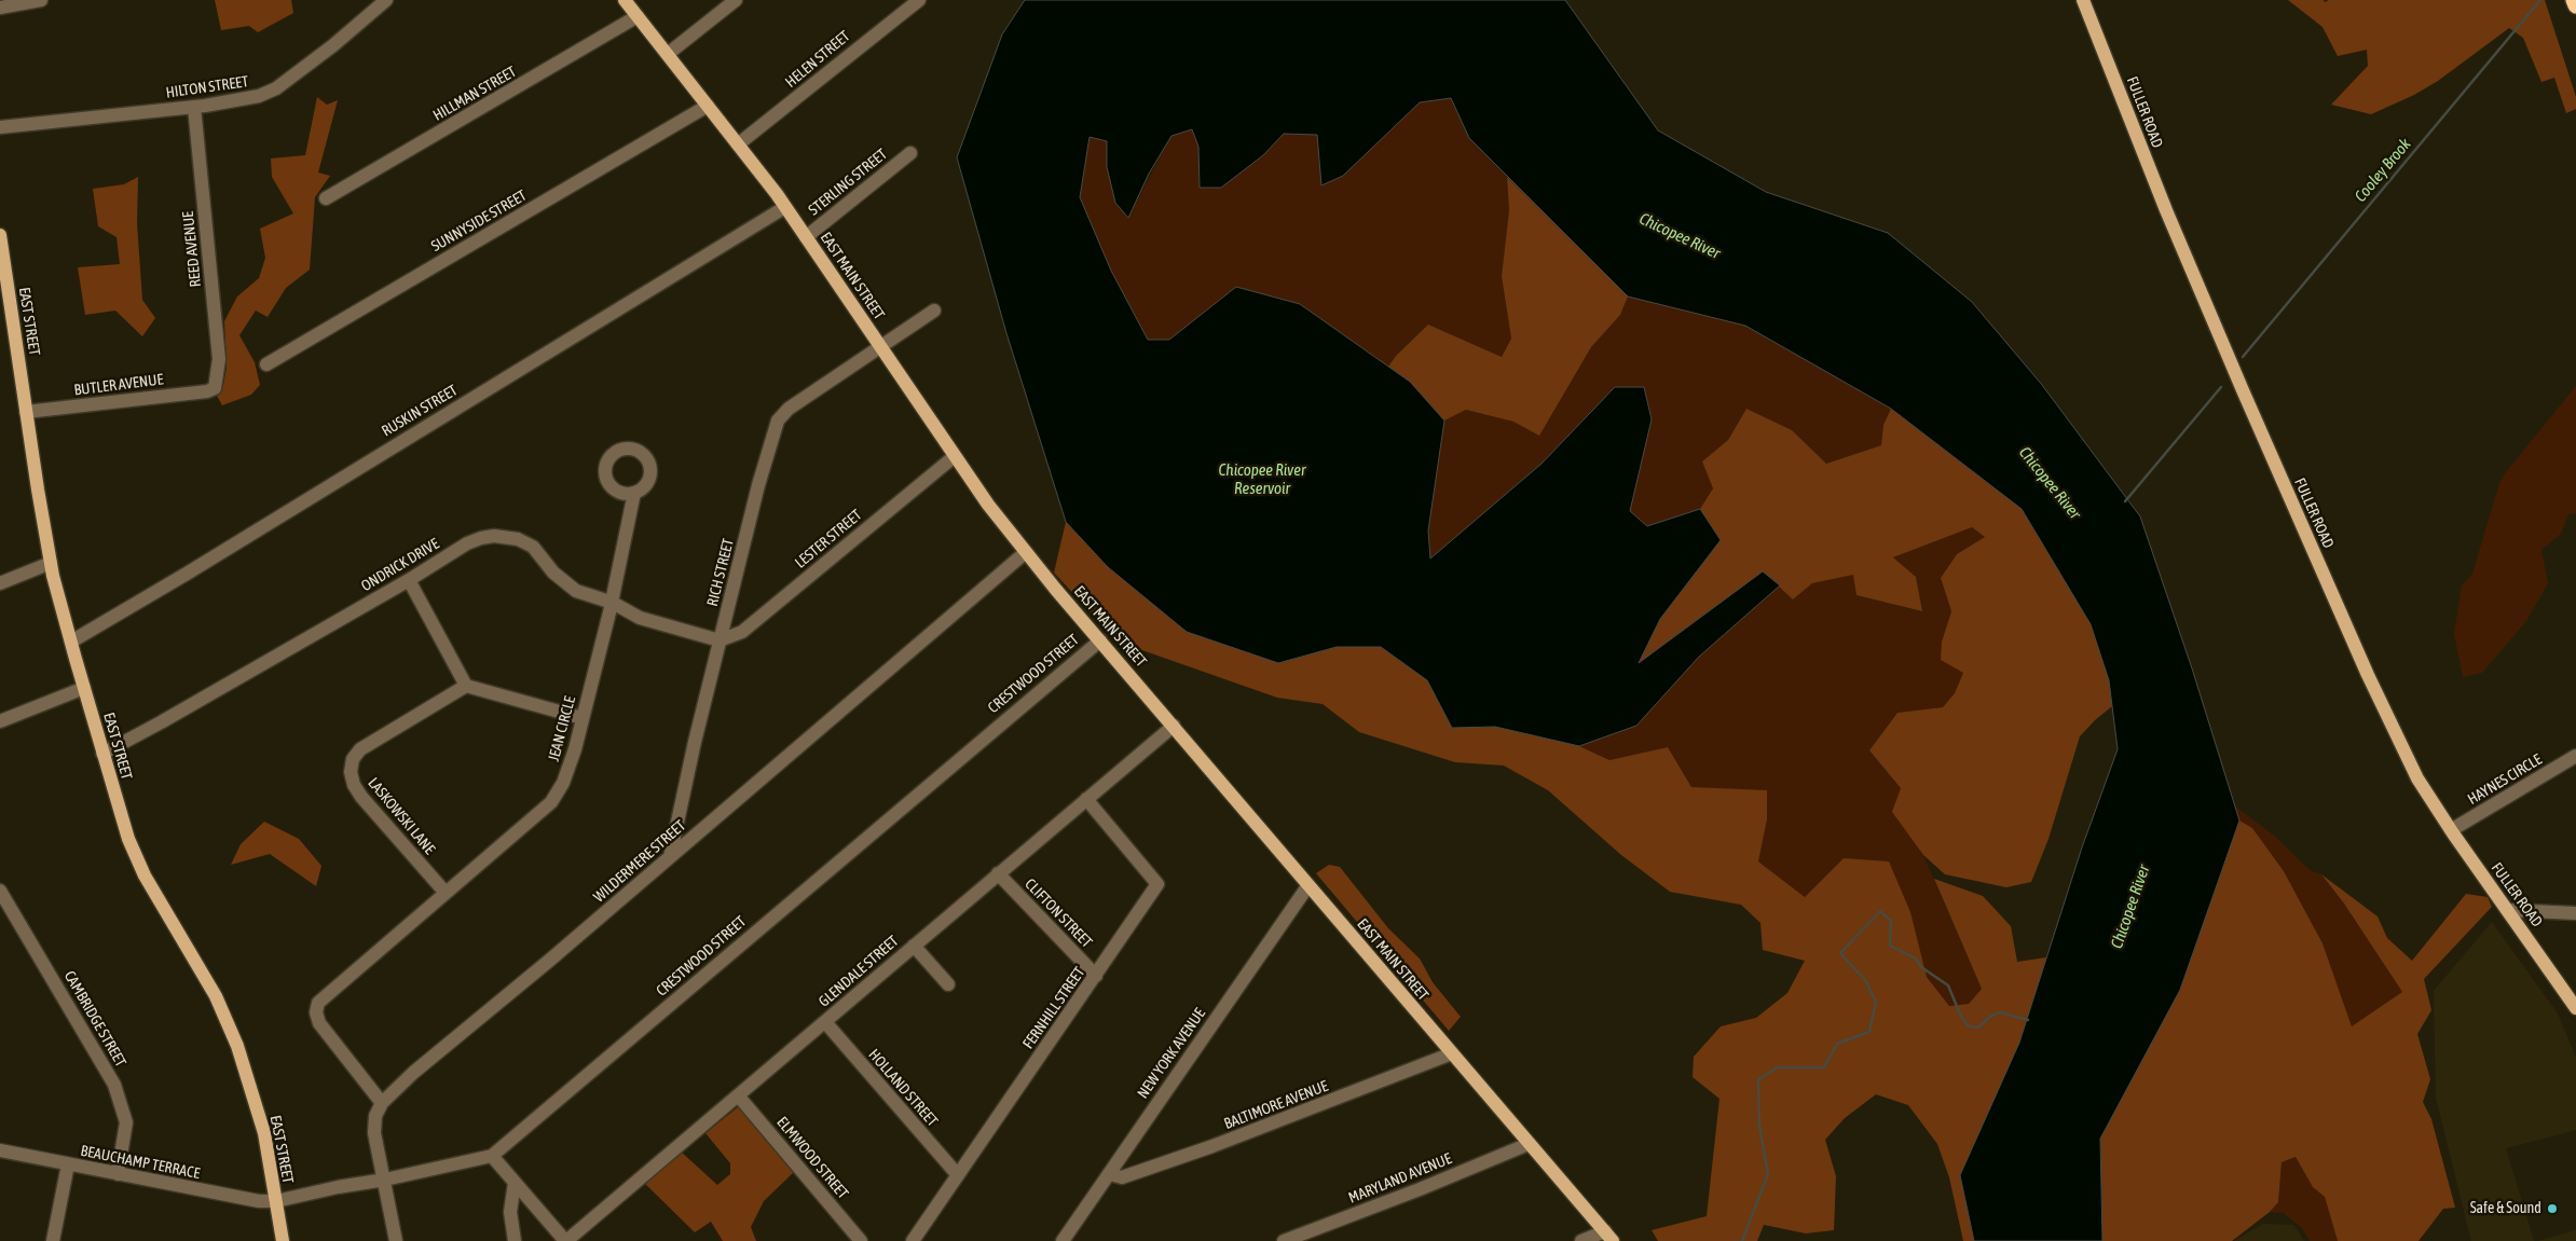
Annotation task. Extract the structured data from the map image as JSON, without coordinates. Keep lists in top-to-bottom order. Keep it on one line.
{"streets":{"main road":["FULLER ROAD","EAST MAIN STREET","EAST STREET"],"street":["HELEN STREET","HILTON STREET","HILLMAN STREET","STERLING STREET","SUNNYSIDE STREET","REED AVENUE","BUTLER AVENUE","RUSKIN STREET","LESTER STREET","ONDRICK DRIVE","RICH STREET","CRESTWOOD STREET","JEAN CIRCLE","HAYNES CIRCLE","LASKOWSKI LANE","WILDERMERE STREET","CLIFTON STREET","GLENDALE STREET","FERNHILL STREET","CAMBRIDGE STREET","NEW YORK AVENUE","HOLLAND STREET","BALTIMORE AVENUE","ELMWOOD STREET","BEAUCHAMP TERRACE","MARYLAND AVENUE"]},"crossings":[["HELEN STREET","EAST MAIN STREET"],["HILTON STREET","REED AVENUE"],["HILLMAN STREET","EAST MAIN STREET"],["FULLER ROAD","HAYNES CIRCLE"],["STERLING STREET","EAST MAIN STREET"],["SUNNYSIDE STREET","EAST MAIN STREET"],["REED AVENUE","BUTLER AVENUE"],["EAST MAIN STREET","RUSKIN STREET"],["EAST MAIN STREET","LESTER STREET"],["EAST MAIN STREET","RICH STREET"],["EAST MAIN STREET","CRESTWOOD STREET"],["EAST MAIN STREET","WILDERMERE STREET"],["EAST MAIN STREET","GLENDALE STREET"],["EAST MAIN STREET","NEW YORK AVENUE"],["EAST MAIN STREET","BALTIMORE AVENUE"],["EAST MAIN STREET","MARYLAND AVENUE"],["EAST STREET","BUTLER AVENUE"],["EAST STREET","RUSKIN STREET"],["EAST STREET","ONDRICK DRIVE"],["EAST STREET","CRESTWOOD STREET"],["EAST STREET","BEAUCHAMP TERRACE"],["LESTER STREET","ONDRICK DRIVE"],["LESTER STREET","RICH STREET"],["ONDRICK DRIVE","RICH STREET"],["ONDRICK DRIVE","JEAN CIRCLE"],["RICH STREET","WILDERMERE STREET"],["CRESTWOOD STREET","BEAUCHAMP TERRACE"],["JEAN CIRCLE","LASKOWSKI LANE"],["JEAN CIRCLE","WILDERMERE STREET"],["CLIFTON STREET","GLENDALE STREET"],["CLIFTON STREET","FERNHILL STREET"],["GLENDALE STREET","FERNHILL STREET"],["GLENDALE STREET","HOLLAND STREET"],["GLENDALE STREET","ELMWOOD STREET"],["FERNHILL STREET","HOLLAND STREET"],["CAMBRIDGE STREET","BEAUCHAMP TERRACE"],["NEW YORK AVENUE","BALTIMORE AVENUE"]],"water":["Cooley Brook","Chicopee River","Chicopee River Reservoir"],"places":["Safe & Sound"]}
